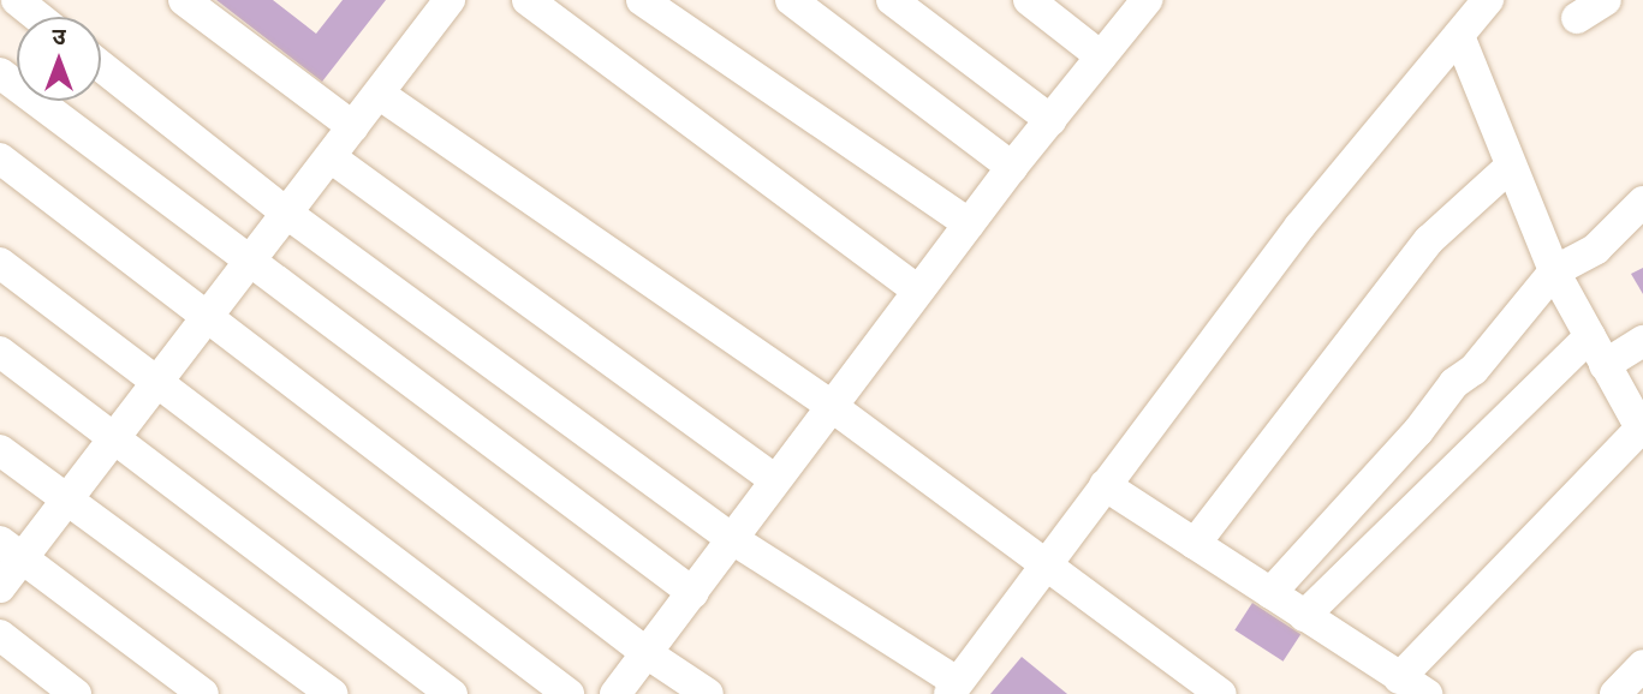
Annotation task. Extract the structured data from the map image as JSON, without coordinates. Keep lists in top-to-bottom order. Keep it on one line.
{"north":"top"}
